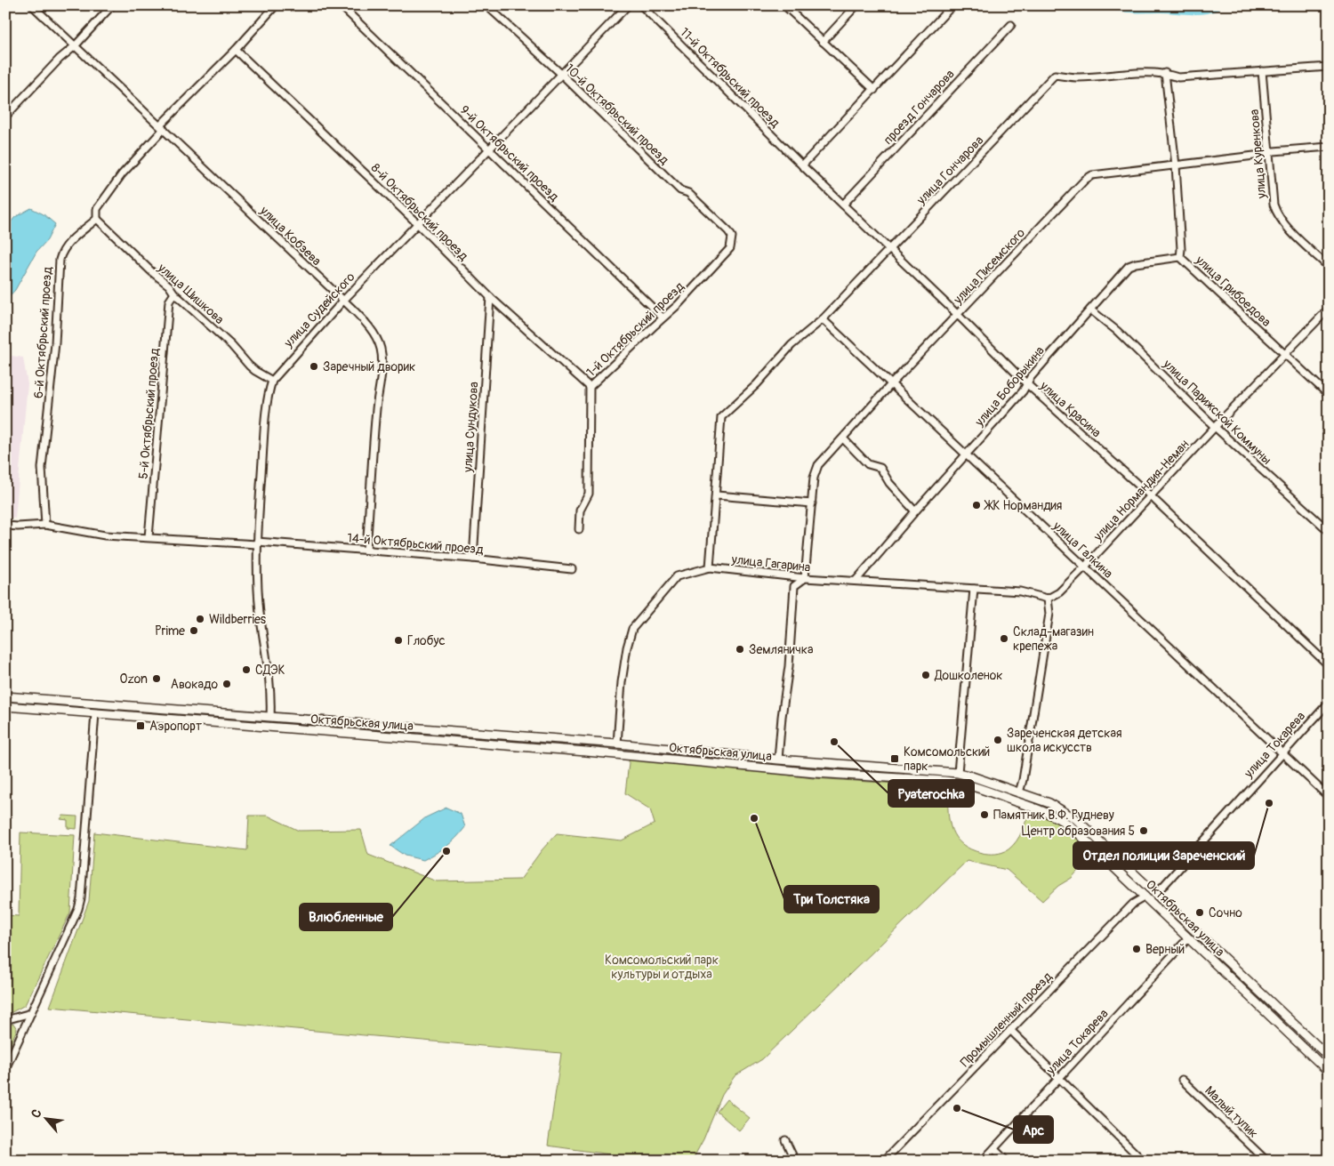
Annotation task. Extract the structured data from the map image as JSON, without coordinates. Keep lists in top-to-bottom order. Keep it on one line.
{"streets":{"main road":["улица Судейского","Октябрьская улица","улица Токарева"],"street":["11-й Октябрьский проезд","проезд Гончарова","10-й Октябрьский проезд","9-й Октябрьский проезд","улица Куренкова","улица Гончарова","8-й Октябрьский проезд","улица Кобзева","улица Писемского","улица Грибоедова","улица Шишкова","1-й Октябрьский проезд","6-й Октябрьский проезд","улица Боборыкина","улица Красина","улица Парижской Коммуны","5-й Октябрьский проезд","улица Сундукова","улица Нормандия-Неман","14-й Октябрьский проезд","улица Галкина","улица Гагарина","Промышленный проезд","Малый тупик"]},"crossings":[["11-й Октябрьский проезд","улица Красина"],["проезд Гончарова","улица Красина"],["10-й Октябрьский проезд","улица Судейского"],["10-й Октябрьский проезд","1-й Октябрьский проезд"],["9-й Октябрьский проезд","улица Судейского"],["9-й Октябрьский проезд","1-й Октябрьский проезд"],["улица Куренкова","улица Гончарова"],["улица Куренкова","улица Писемского"],["улица Гончарова","улица Грибоедова"],["улица Гончарова","улица Красина"],["улица Гончарова","улица Галкина"],["улица Гончарова","улица Гагарина"],["8-й Октябрьский проезд","улица Судейского"],["8-й Октябрьский проезд","1-й Октябрьский проезд"],["8-й Октябрьский проезд","6-й Октябрьский проезд"],["8-й Октябрьский проезд","улица Сундукова"],["улица Кобзева","улица Судейского"],["улица Кобзева","6-й Октябрьский проезд"],["улица Кобзева","14-й Октябрьский проезд"],["улица Писемского","улица Грибоедова"],["улица Писемского","улица Красина"],["улица Писемского","улица Галкина"],["улица Писемского","улица Гагарина"],["улица Грибоедова","улица Боборыкина"],["улица Грибоедова","улица Нормандия-Неман"],["улица Шишкова","улица Судейского"],["улица Шишкова","6-й Октябрьский проезд"],["улица Шишкова","5-й Октябрьский проезд"],["улица Судейского","14-й Октябрьский проезд"],["улица Судейского","Октябрьская улица"],["6-й Октябрьский проезд","14-й Октябрьский проезд"],["улица Боборыкина","улица Красина"],["улица Боборыкина","улица Парижской Коммуны"],["улица Боборыкина","улица Галкина"],["улица Боборыкина","улица Гагарина"],["улица Красина","улица Нормандия-Неман"],["улица Парижской Коммуны","улица Нормандия-Неман"],["5-й Октябрьский проезд","14-й Октябрьский проезд"],["улица Сундукова","14-й Октябрьский проезд"],["улица Нормандия-Неман","улица Галкина"],["улица Нормандия-Неман","улица Гагарина"],["улица Галкина","улица Токарева"],["улица Гагарина","Октябрьская улица"],["Октябрьская улица","улица Токарева"],["Октябрьская улица","Промышленный проезд"],["улица Токарева","Промышленный проезд"]],"parks":["Комсомольский парк культуры и отдыха"],"places":{"other":["Заречный дворик","ЖК Нормандия","Wildberries","Prime","Склад-магазин крепежа","Глобус","Земляничка","СДЭК","Дошколенок","Ozon","Авокадо","Зареченская детская школа искусств","Pyaterochka","Отдел полиции Зареченский","Памятник В.Ф. Рудневу","Три Толстяка","Центр образования 5","Влюбленные","Сочно","Верный","Арс"],"transit":["Аэропорт","Комсомольский парк"]},"north":"top left"}
